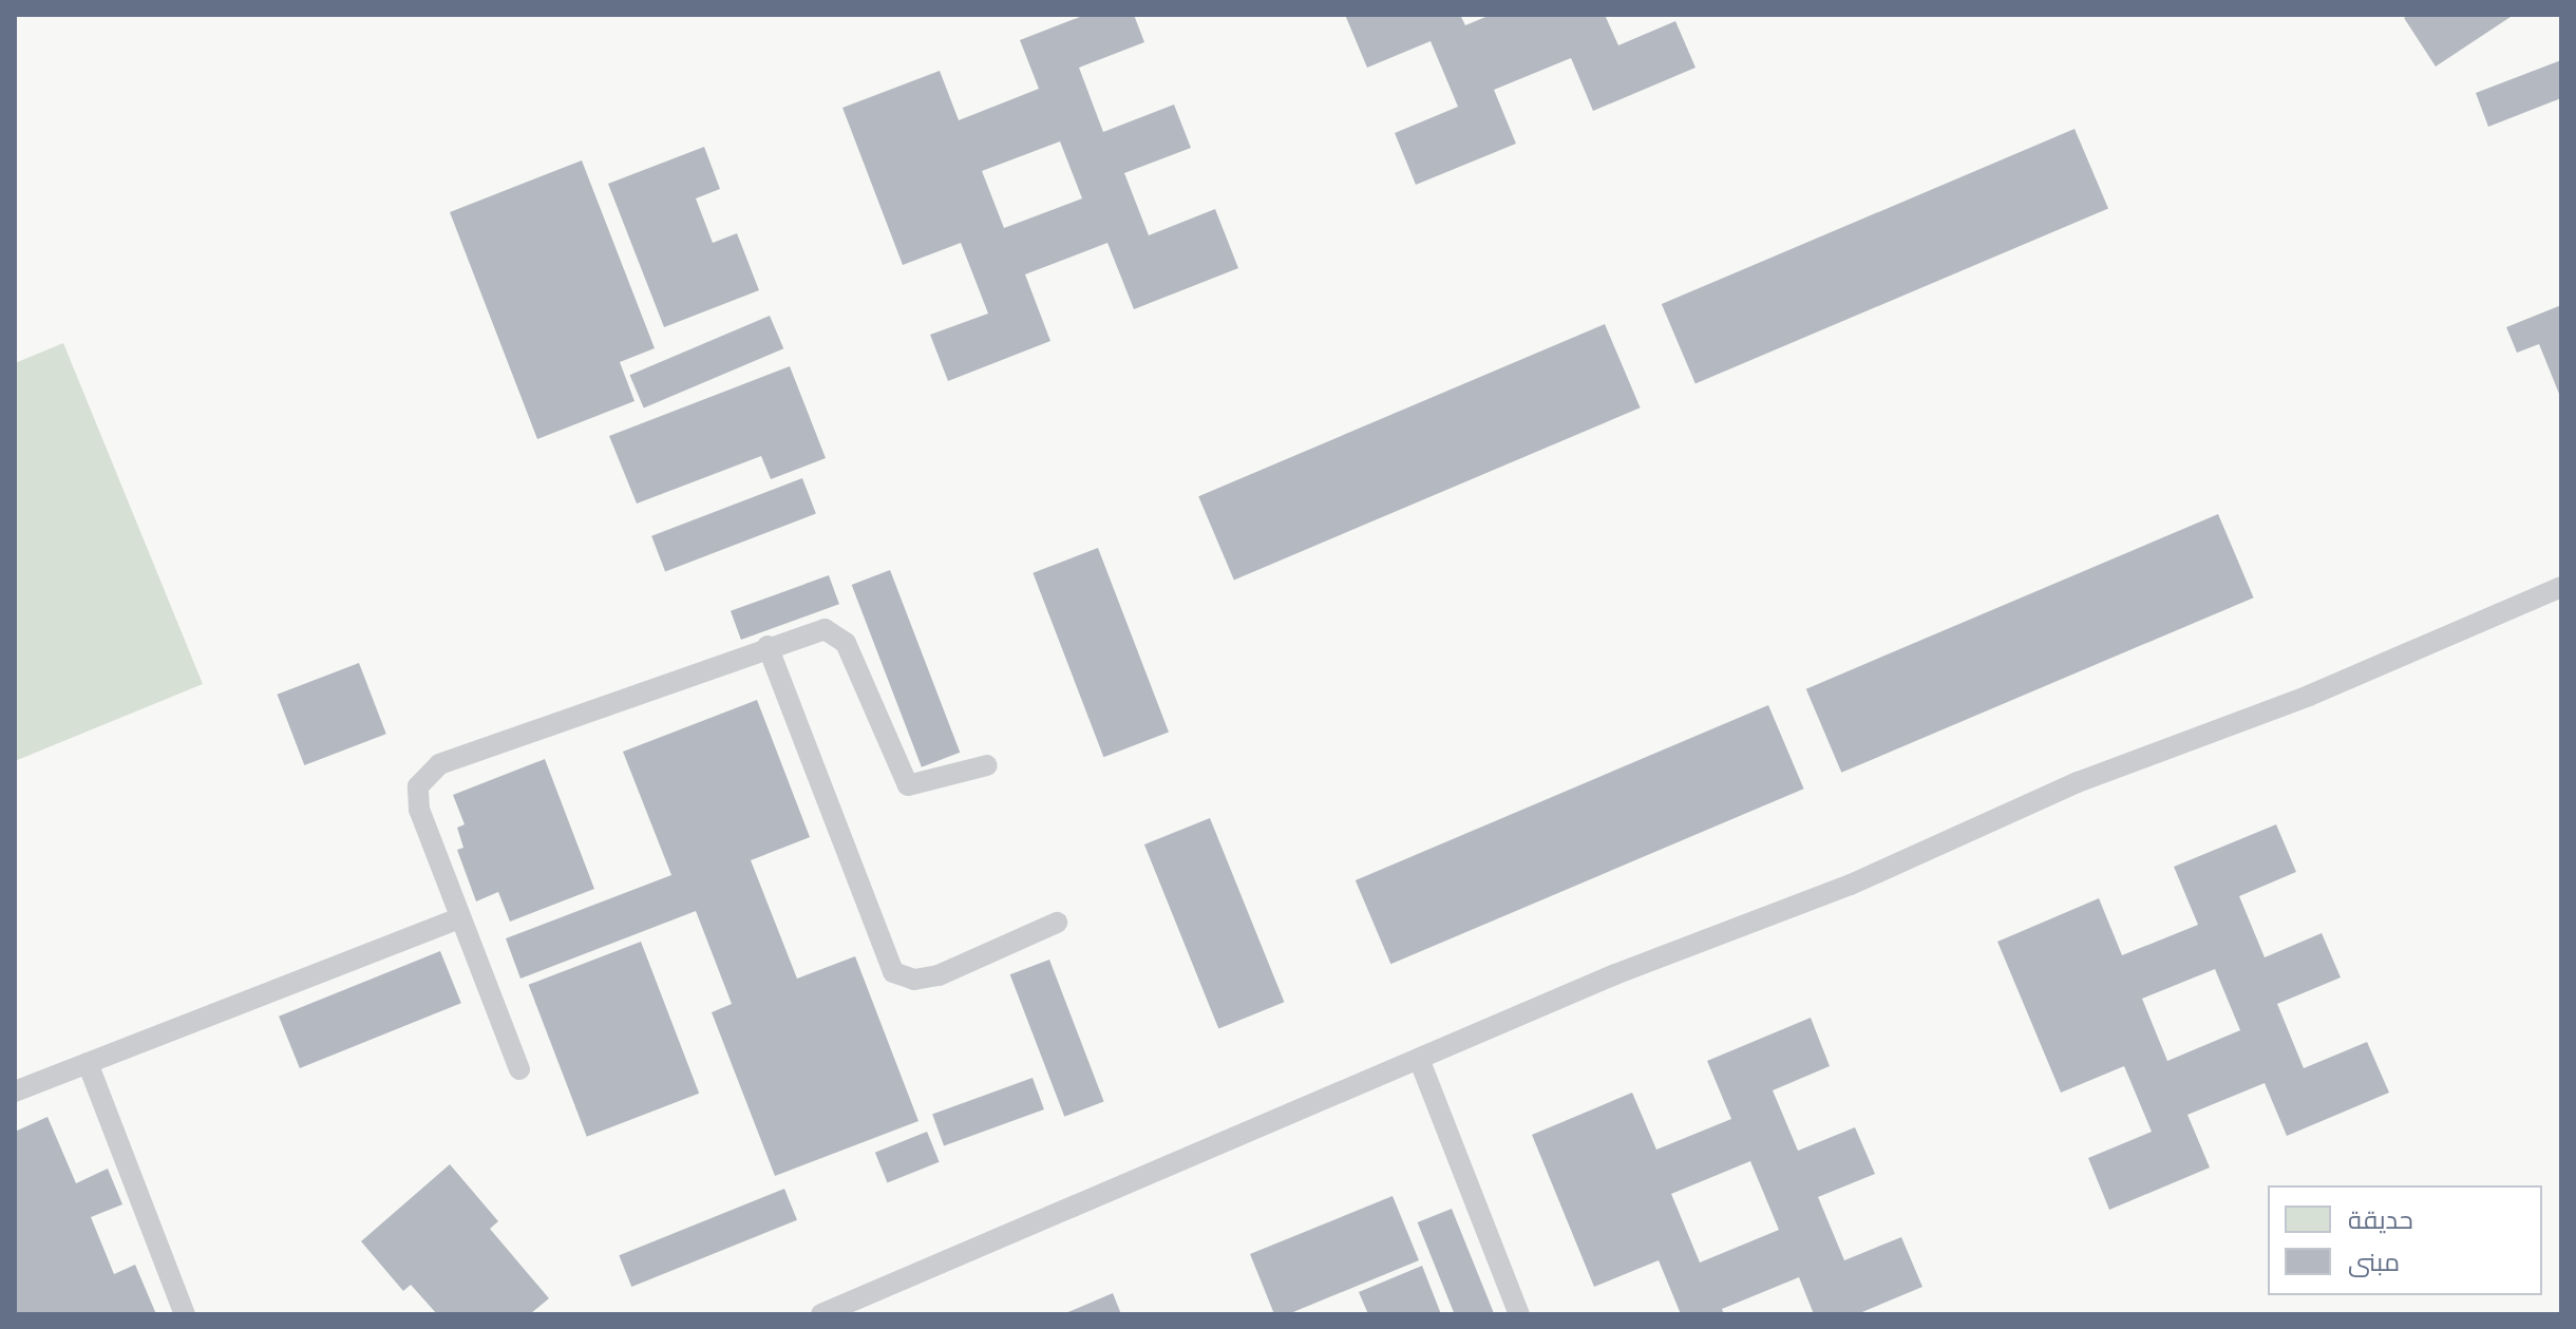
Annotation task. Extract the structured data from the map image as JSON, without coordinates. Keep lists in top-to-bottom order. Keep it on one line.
{"legend":["حديقة","مبنى"]}
